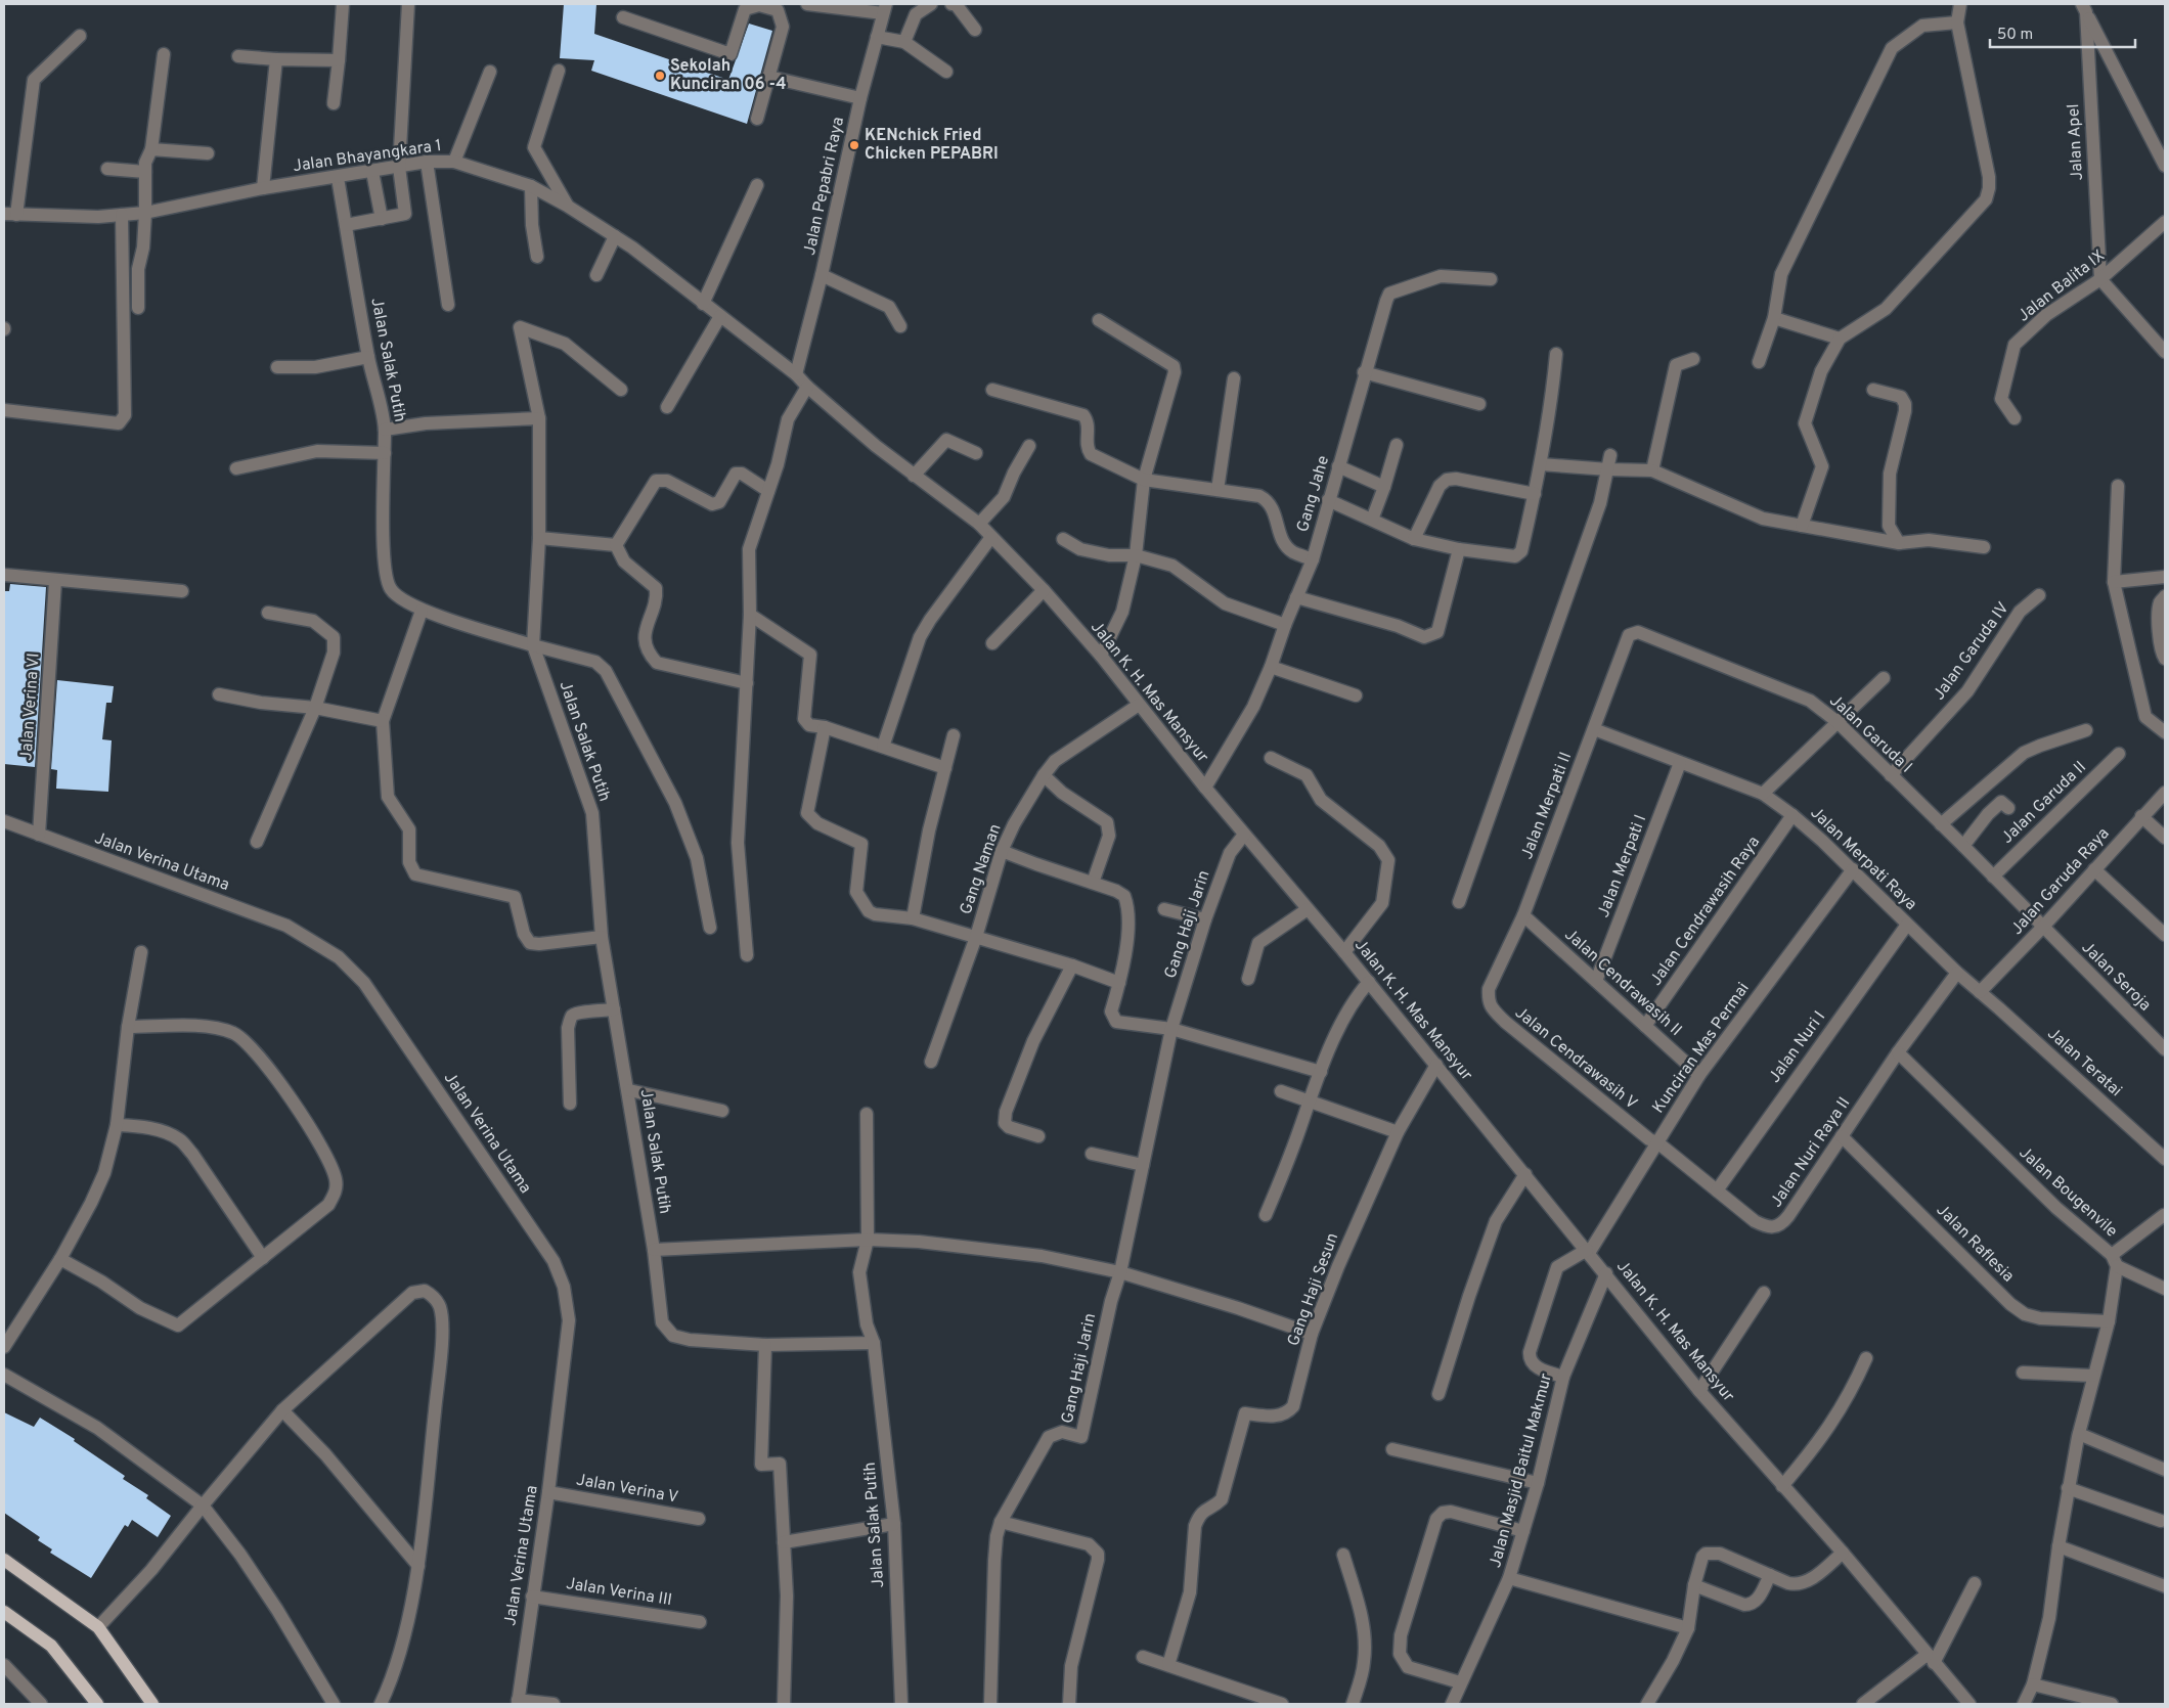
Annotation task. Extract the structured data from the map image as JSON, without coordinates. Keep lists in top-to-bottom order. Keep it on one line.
{"streets":{"street":["Jalan Apel","Jalan Bhayangkara 1","Jalan Pepabri Raya","Jalan Balita IX","Jalan Salak Putih","Gang Jahe","Jalan Garuda IV","Jalan K. H. Mas Mansyur","Jalan Verina VI","Jalan Garuda I","Jalan Garuda II","Jalan Merpati II","Jalan Merpati Raya","Jalan Verina Utama","Jalan Merpati I","Gang Naman","Jalan Garuda Raya","Jalan Cendrawasih Raya","Gang Haji Jarin","Jalan Seroja","Jalan Cendrawasih II","Jalan Nuri I","Kunciran Mas Permai","Jalan Cendrawasih V","Jalan Teratai","Jalan Nuri Raya II","Jalan Bougenvile","Jalan Raflesia","Gang Haji Sesun","Jalan Masjid Baitul Makmur","Jalan Verina V","Jalan Verina III"]},"crossings":[["Jalan Apel","Jalan Balita IX"],["Jalan Bhayangkara 1","Jalan Pepabri Raya"],["Jalan Bhayangkara 1","Jalan Salak Putih"],["Jalan Bhayangkara 1","Jalan K. H. Mas Mansyur"],["Jalan Pepabri Raya","Jalan K. H. Mas Mansyur"],["Gang Jahe","Jalan K. H. Mas Mansyur"],["Jalan Garuda IV","Jalan Garuda I"],["Jalan K. H. Mas Mansyur","Gang Naman"],["Jalan K. H. Mas Mansyur","Gang Haji Jarin"],["Jalan K. H. Mas Mansyur","Kunciran Mas Permai"],["Jalan K. H. Mas Mansyur","Gang Haji Sesun"],["Jalan K. H. Mas Mansyur","Jalan Masjid Baitul Makmur"],["Jalan Verina VI","Jalan Verina Utama"],["Jalan Garuda I","Jalan Garuda II"],["Jalan Garuda I","Jalan Merpati II"],["Jalan Garuda I","Jalan Garuda Raya"],["Jalan Garuda I","Jalan Seroja"],["Jalan Merpati II","Jalan Merpati Raya"],["Jalan Merpati II","Jalan Cendrawasih II"],["Jalan Merpati II","Jalan Cendrawasih V"],["Jalan Merpati Raya","Jalan Merpati I"],["Jalan Merpati Raya","Jalan Garuda Raya"],["Jalan Merpati Raya","Jalan Cendrawasih Raya"],["Jalan Merpati Raya","Jalan Nuri I"],["Jalan Merpati Raya","Kunciran Mas Permai"],["Jalan Merpati Raya","Jalan Teratai"],["Jalan Merpati Raya","Jalan Nuri Raya II"],["Jalan Verina Utama","Jalan Verina V"],["Jalan Verina Utama","Jalan Verina III"],["Jalan Merpati I","Jalan Cendrawasih II"],["Jalan Garuda Raya","Jalan Seroja"],["Jalan Garuda Raya","Jalan Teratai"],["Jalan Cendrawasih Raya","Jalan Cendrawasih II"],["Jalan Cendrawasih II","Kunciran Mas Permai"],["Jalan Nuri I","Jalan Nuri Raya II"],["Kunciran Mas Permai","Jalan Cendrawasih V"],["Kunciran Mas Permai","Jalan Nuri Raya II"],["Jalan Cendrawasih V","Jalan Nuri Raya II"],["Jalan Nuri Raya II","Jalan Bougenvile"],["Jalan Nuri Raya II","Jalan Raflesia"]],"places":["Sekolah Kunciran 06 -4","KENchick Fried Chicken PEPABRI"],"scale_bar":"50 m"}
